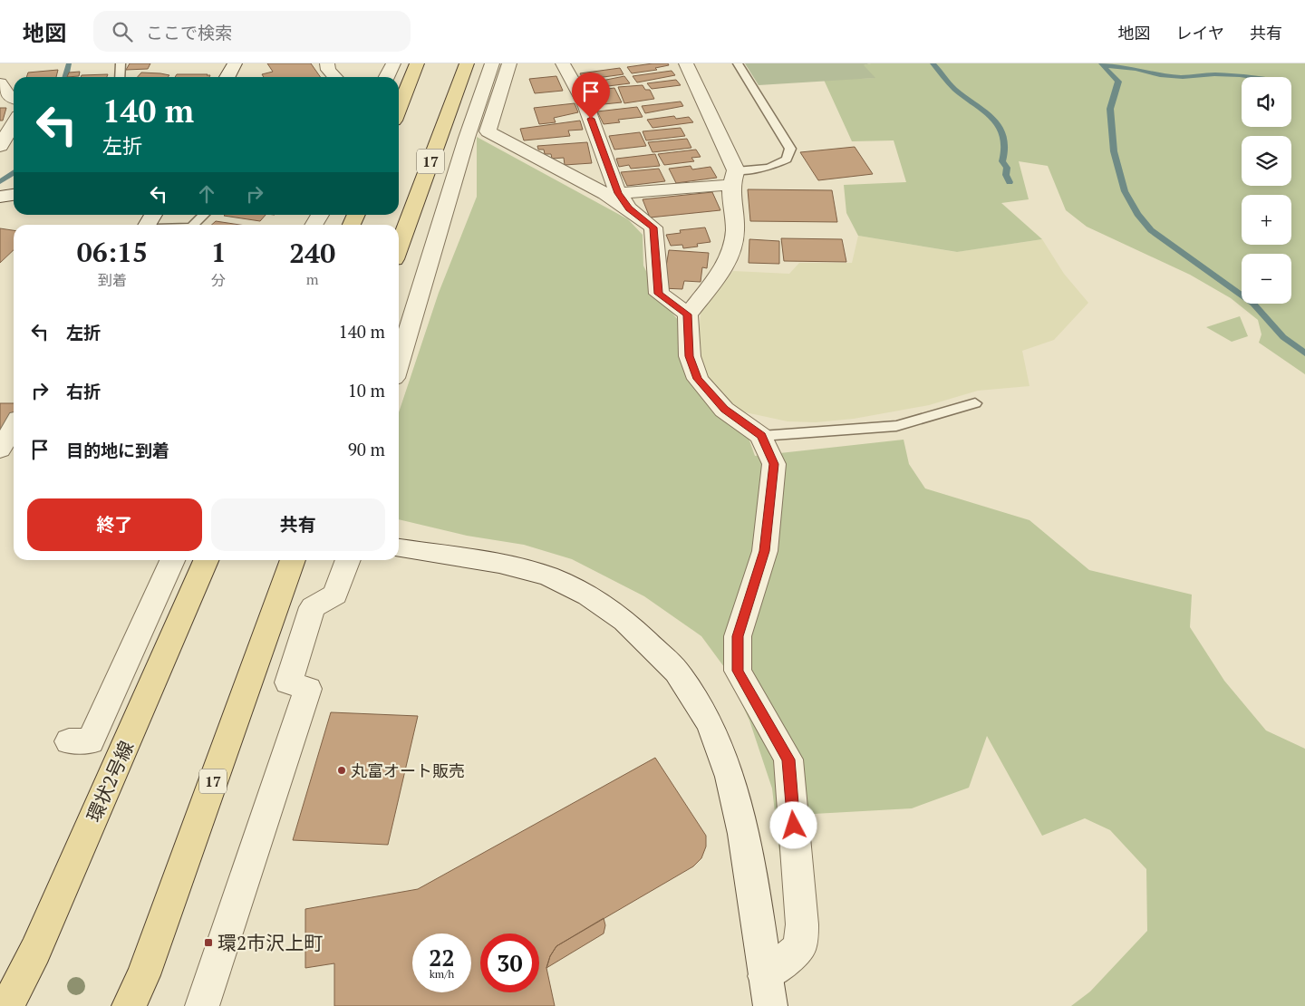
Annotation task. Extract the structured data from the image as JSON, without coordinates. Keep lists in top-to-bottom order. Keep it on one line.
{"streets":{"main road":["17","環状2号線"]},"places":{"other":["丸富オート販売"],"transit":["環2市沢上町"]},"page":{"header":"地図","search":"ここで検索","nav":["地図","レイヤ","共有"],"map_buttons":["+","−"],"turn":["140 m","左折"],"eta":["06:15","到着","1","分","240","m"],"list":[{"name":"左折","value":"140 m"},{"name":"右折","value":"10 m"},{"name":"目的地に到着","value":"90 m"}],"buttons":["終了","共有"],"speed":"22 km/h","limit":"30"}}
